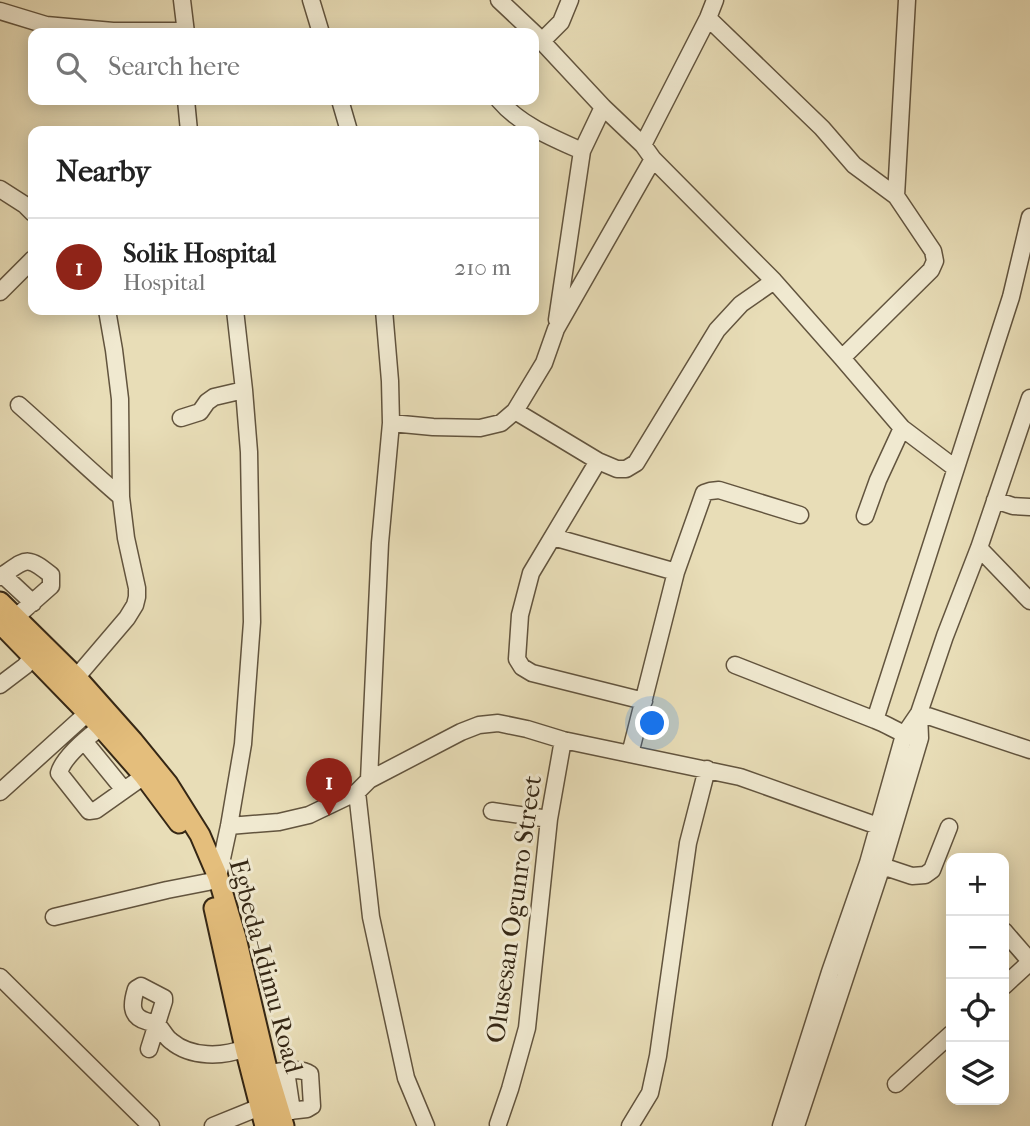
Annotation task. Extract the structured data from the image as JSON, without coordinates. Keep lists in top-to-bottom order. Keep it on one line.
{"streets":{"main road":["Egbeda-Idimu Road"],"street":["Olusesan Ogunro Street"]},"page":{"search":"Search here","heading":"Nearby","list":[{"mark":"1","name":"Solik Hospital","note":"Hospital","value":"210 m"}],"pins":"1","map_buttons":["+","−"]}}
